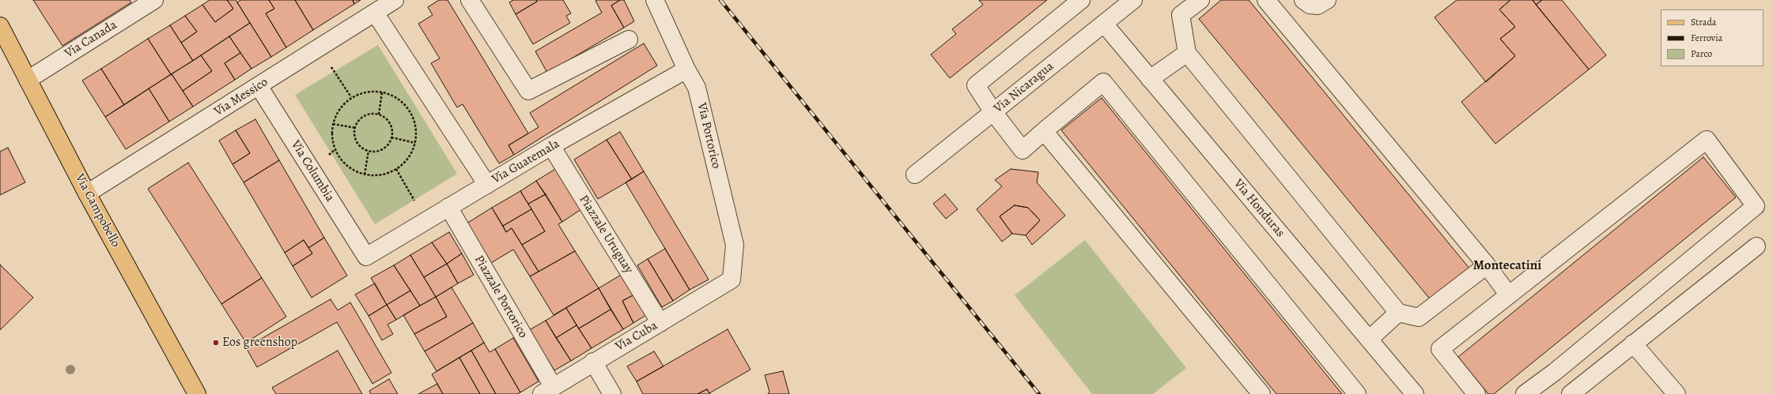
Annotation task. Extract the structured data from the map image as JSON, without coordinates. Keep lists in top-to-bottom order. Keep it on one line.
{"streets":{"main road":["Via Campobello"],"street":["Via Canada","Via Nicaragua","Via Messico","Via Portorico","Via Guatemala","Via Columbia","Via Honduras","Piazzale Uruguay","Piazzale Portorico","Via Cuba"]},"crossings":[["Via Canada","Via Campobello"],["Via Nicaragua","Via Honduras"],["Via Messico","Via Columbia"],["Via Messico","Via Campobello"],["Via Portorico","Via Guatemala"],["Via Portorico","Via Cuba"],["Via Guatemala","Via Columbia"],["Via Guatemala","Piazzale Uruguay"],["Via Guatemala","Piazzale Portorico"],["Piazzale Uruguay","Via Cuba"],["Piazzale Portorico","Via Cuba"]],"districts":["Montecatini"],"places":["Eos greenshop"],"legend":["Strada","Ferrovia","Parco"]}
